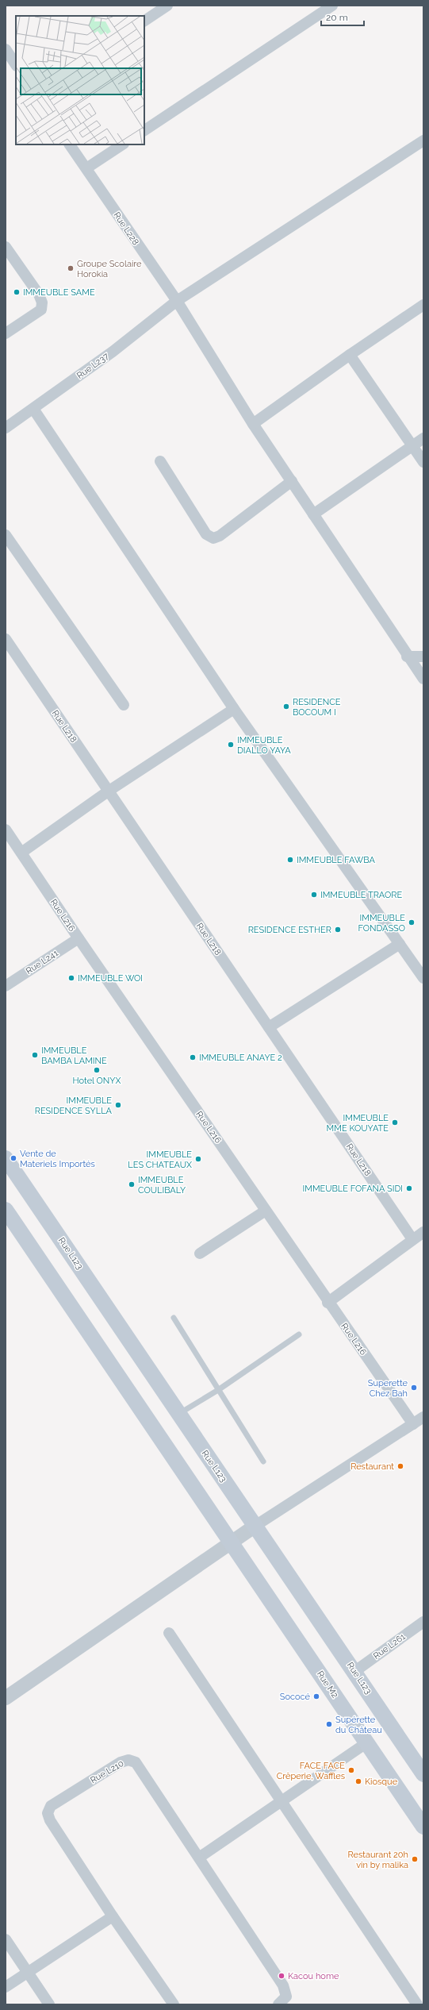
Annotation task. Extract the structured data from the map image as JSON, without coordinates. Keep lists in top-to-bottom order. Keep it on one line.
{"streets":{"main road":["Rue L123","Rue M2"],"street":["Rue L228","Rue L237","Rue L218","Rue L216","Rue L241","Rue L261","Rue L210"]},"crossings":[["Rue L228","Rue L237"],["Rue L216","Rue L241"],["Rue L123","Rue L261"]],"places":["Groupe Scolaire Horokia","IMMEUBLE SAME","RESIDENCE BOCOUM I","IMMEUBLE DIALLO YAYA","IMMEUBLE FAWBA","IMMEUBLE TRAORE","IMMEUBLE FONDASSO","RESIDENCE ESTHER","IMMEUBLE WOI","IMMEUBLE BAMBA LAMINE","IMMEUBLE ANAYE 2","Hotel ONYX","IMMEUBLE RESIDENCE SYLLA","IMMEUBLE MME KOUYATE","Vente de Materiels Importés","IMMEUBLE LES CHATEAUX","IMMEUBLE COULIBALY","IMMEUBLE FOFANA SIDI","Superette Chez Bah","Restaurant","Sococé","Supérette du Château","FACE FACE Crêperie, Waffles","Kiosque","Restaurant 20h vin by malika","Kacou home"],"scale_bar":"20 m"}
